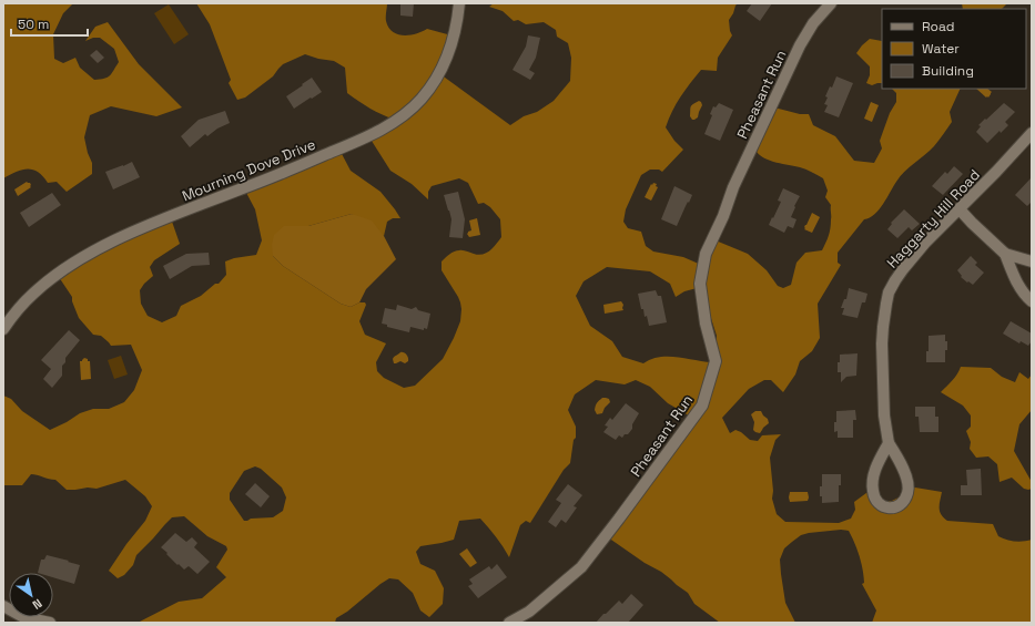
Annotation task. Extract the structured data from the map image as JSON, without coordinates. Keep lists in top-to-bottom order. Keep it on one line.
{"streets":{"street":["Pheasant Run","Mourning Dove Drive","Haggarty Hill Road"]},"legend":["Road","Water","Building"],"scale_bar":"50 m","north":"bottom right"}
